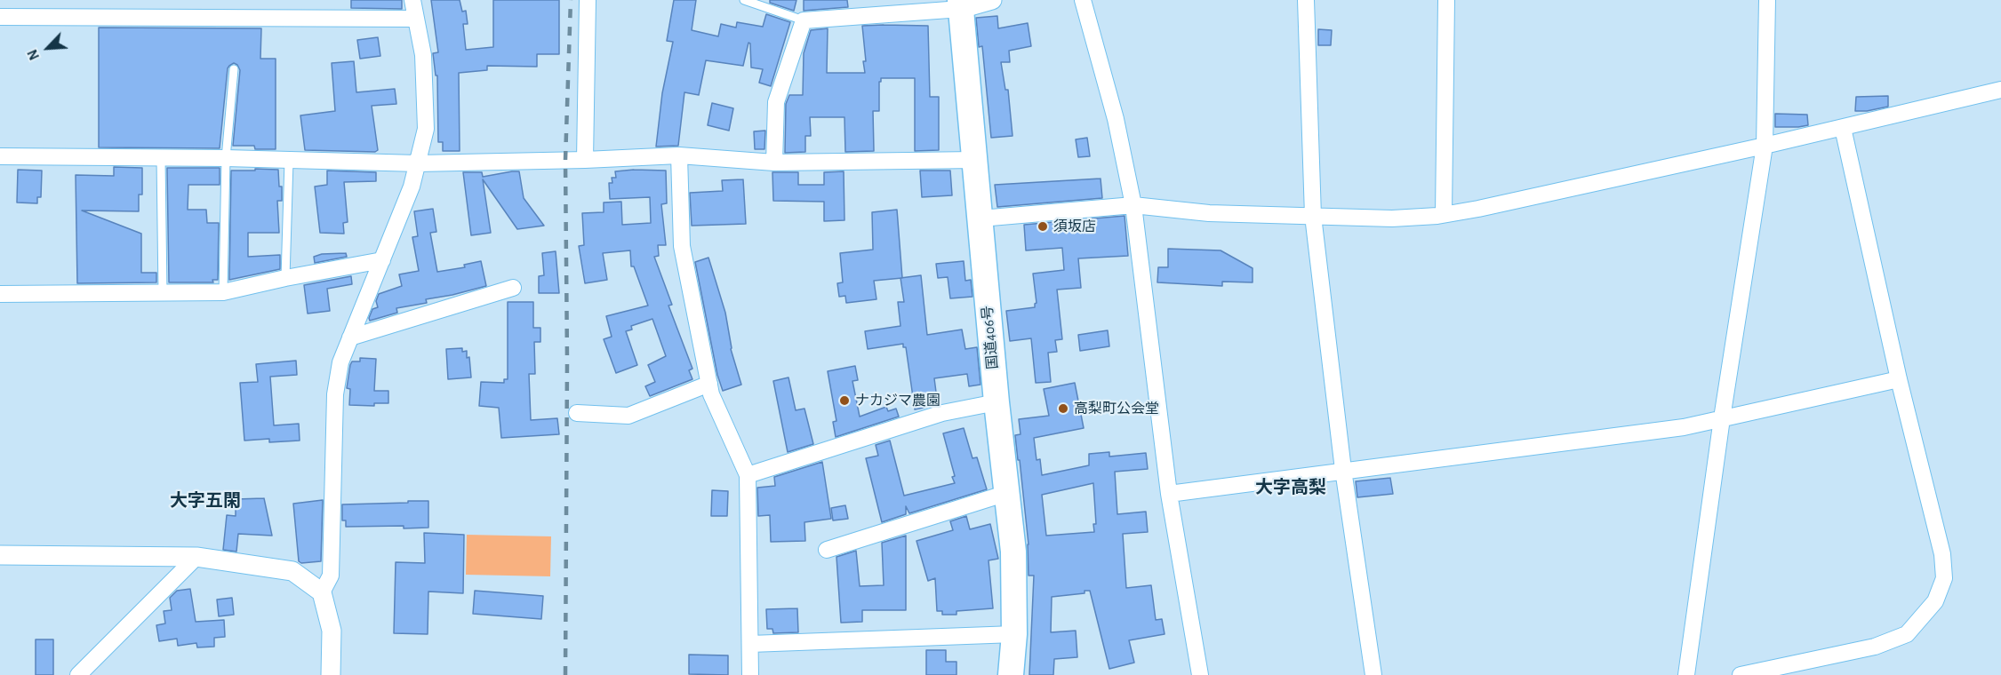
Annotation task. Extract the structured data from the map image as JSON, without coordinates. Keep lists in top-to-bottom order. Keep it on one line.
{"streets":{"highway":["国道406号"]},"districts":["大字高梨","大字五閑"],"places":["須坂店","ナカジマ農園","高梨町公会堂"],"north":"bottom left"}
